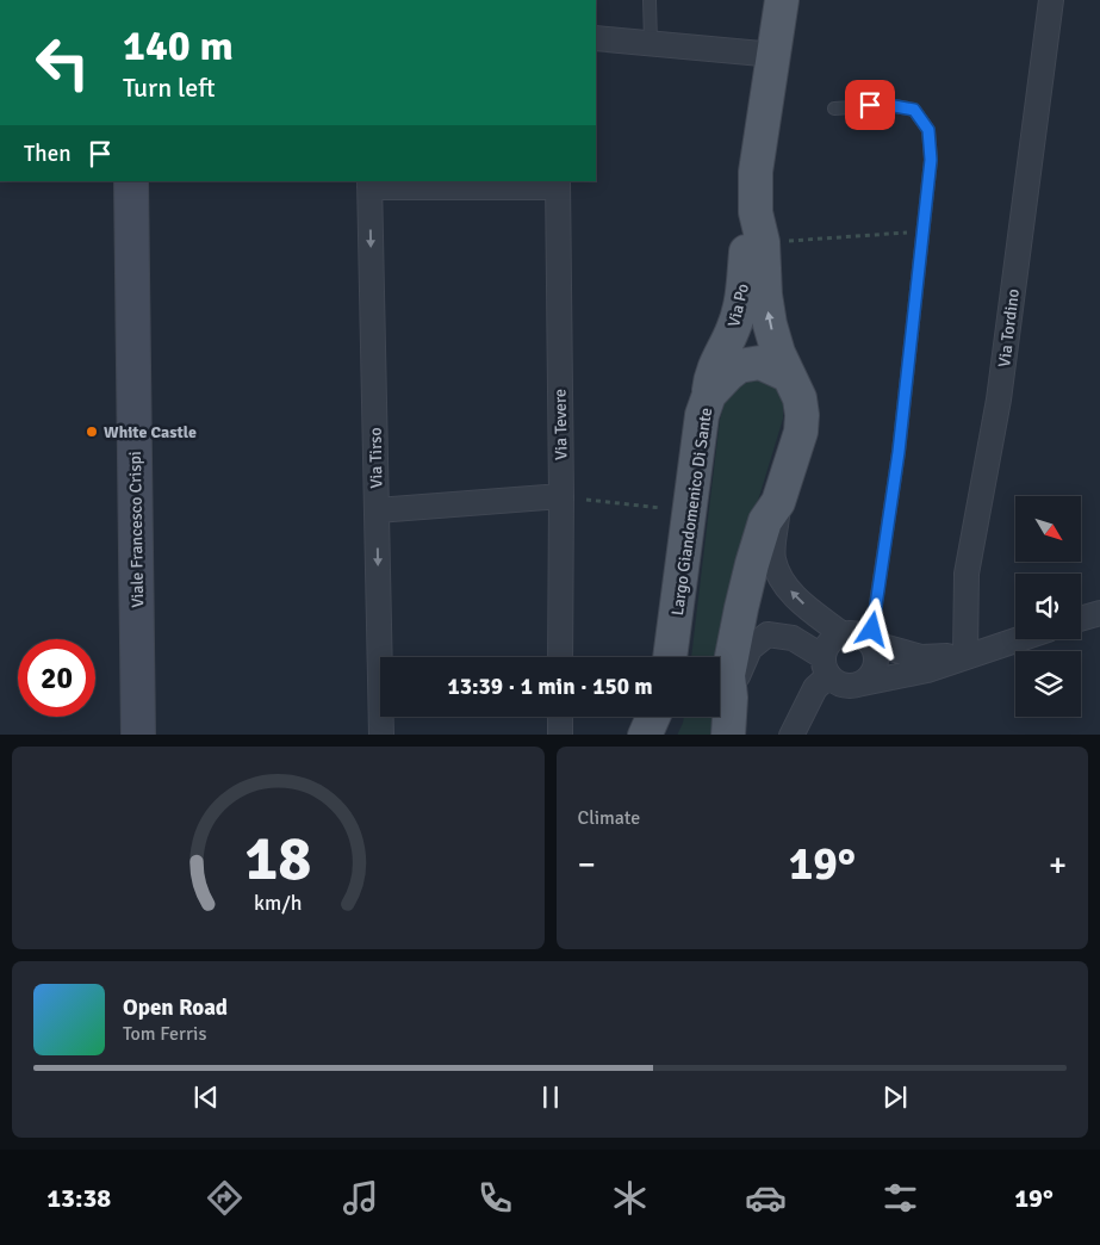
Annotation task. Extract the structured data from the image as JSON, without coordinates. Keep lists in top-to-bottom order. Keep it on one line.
{"streets":{"main road":["Via Po","Largo Giandomenico Di Sante"],"street":["Via Tordino","Via Tevere","Via Tirso","Viale Francesco Crispi"]},"crossings":[["Via Po","Largo Giandomenico Di Sante"]],"one_way":["Via Tirso"],"places":["White Castle"],"north":"bottom right","page":{"turn":["140 m","Turn left"],"then":"Then","limit":"20","trip":"13:39 · 1 min · 150 m","tile":"Climate","heat":["−","19°","+"],"song":["Open Road","Tom Ferris"],"tabs":["13:38","19°"],"gauge":["18","km/h"]}}
